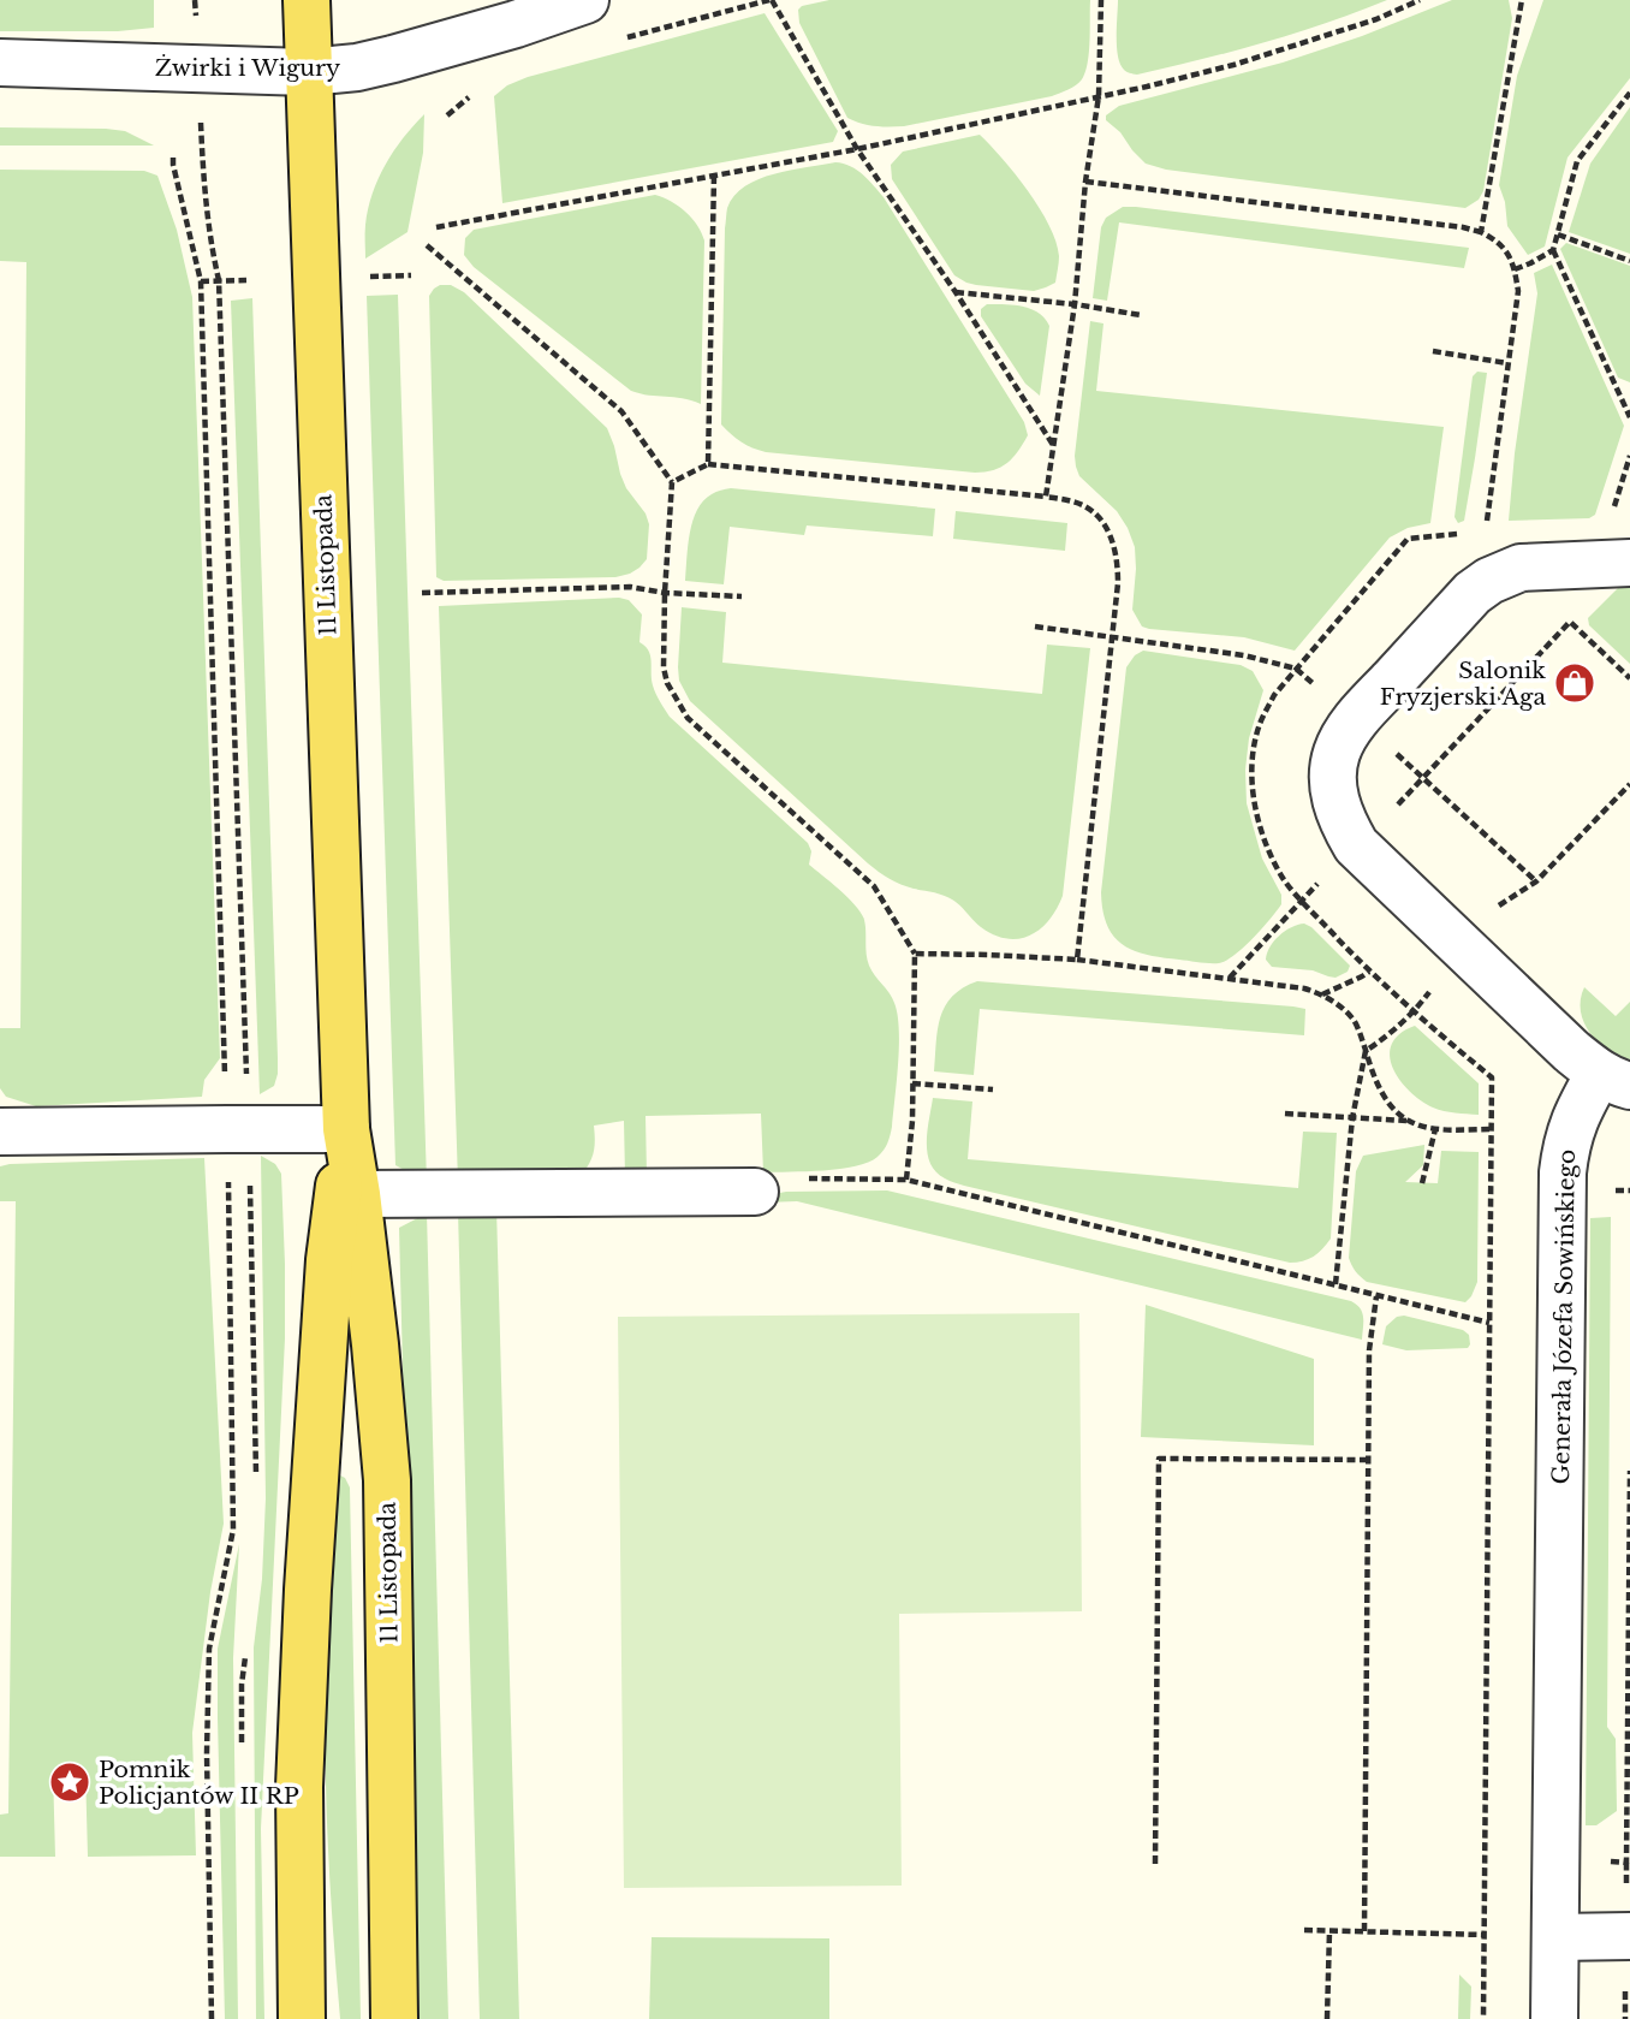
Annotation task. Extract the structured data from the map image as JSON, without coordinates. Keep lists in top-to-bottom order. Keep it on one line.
{"streets":{"main road":["11 Listopada"],"street":["Żwirki i Wigury","Generała Józefa Sowińskiego"]},"crossings":[["Żwirki i Wigury","11 Listopada"]],"places":{"shop":["Salonik Fryzjerski Aga"],"place":["Pomnik Policjantów II RP"]}}
